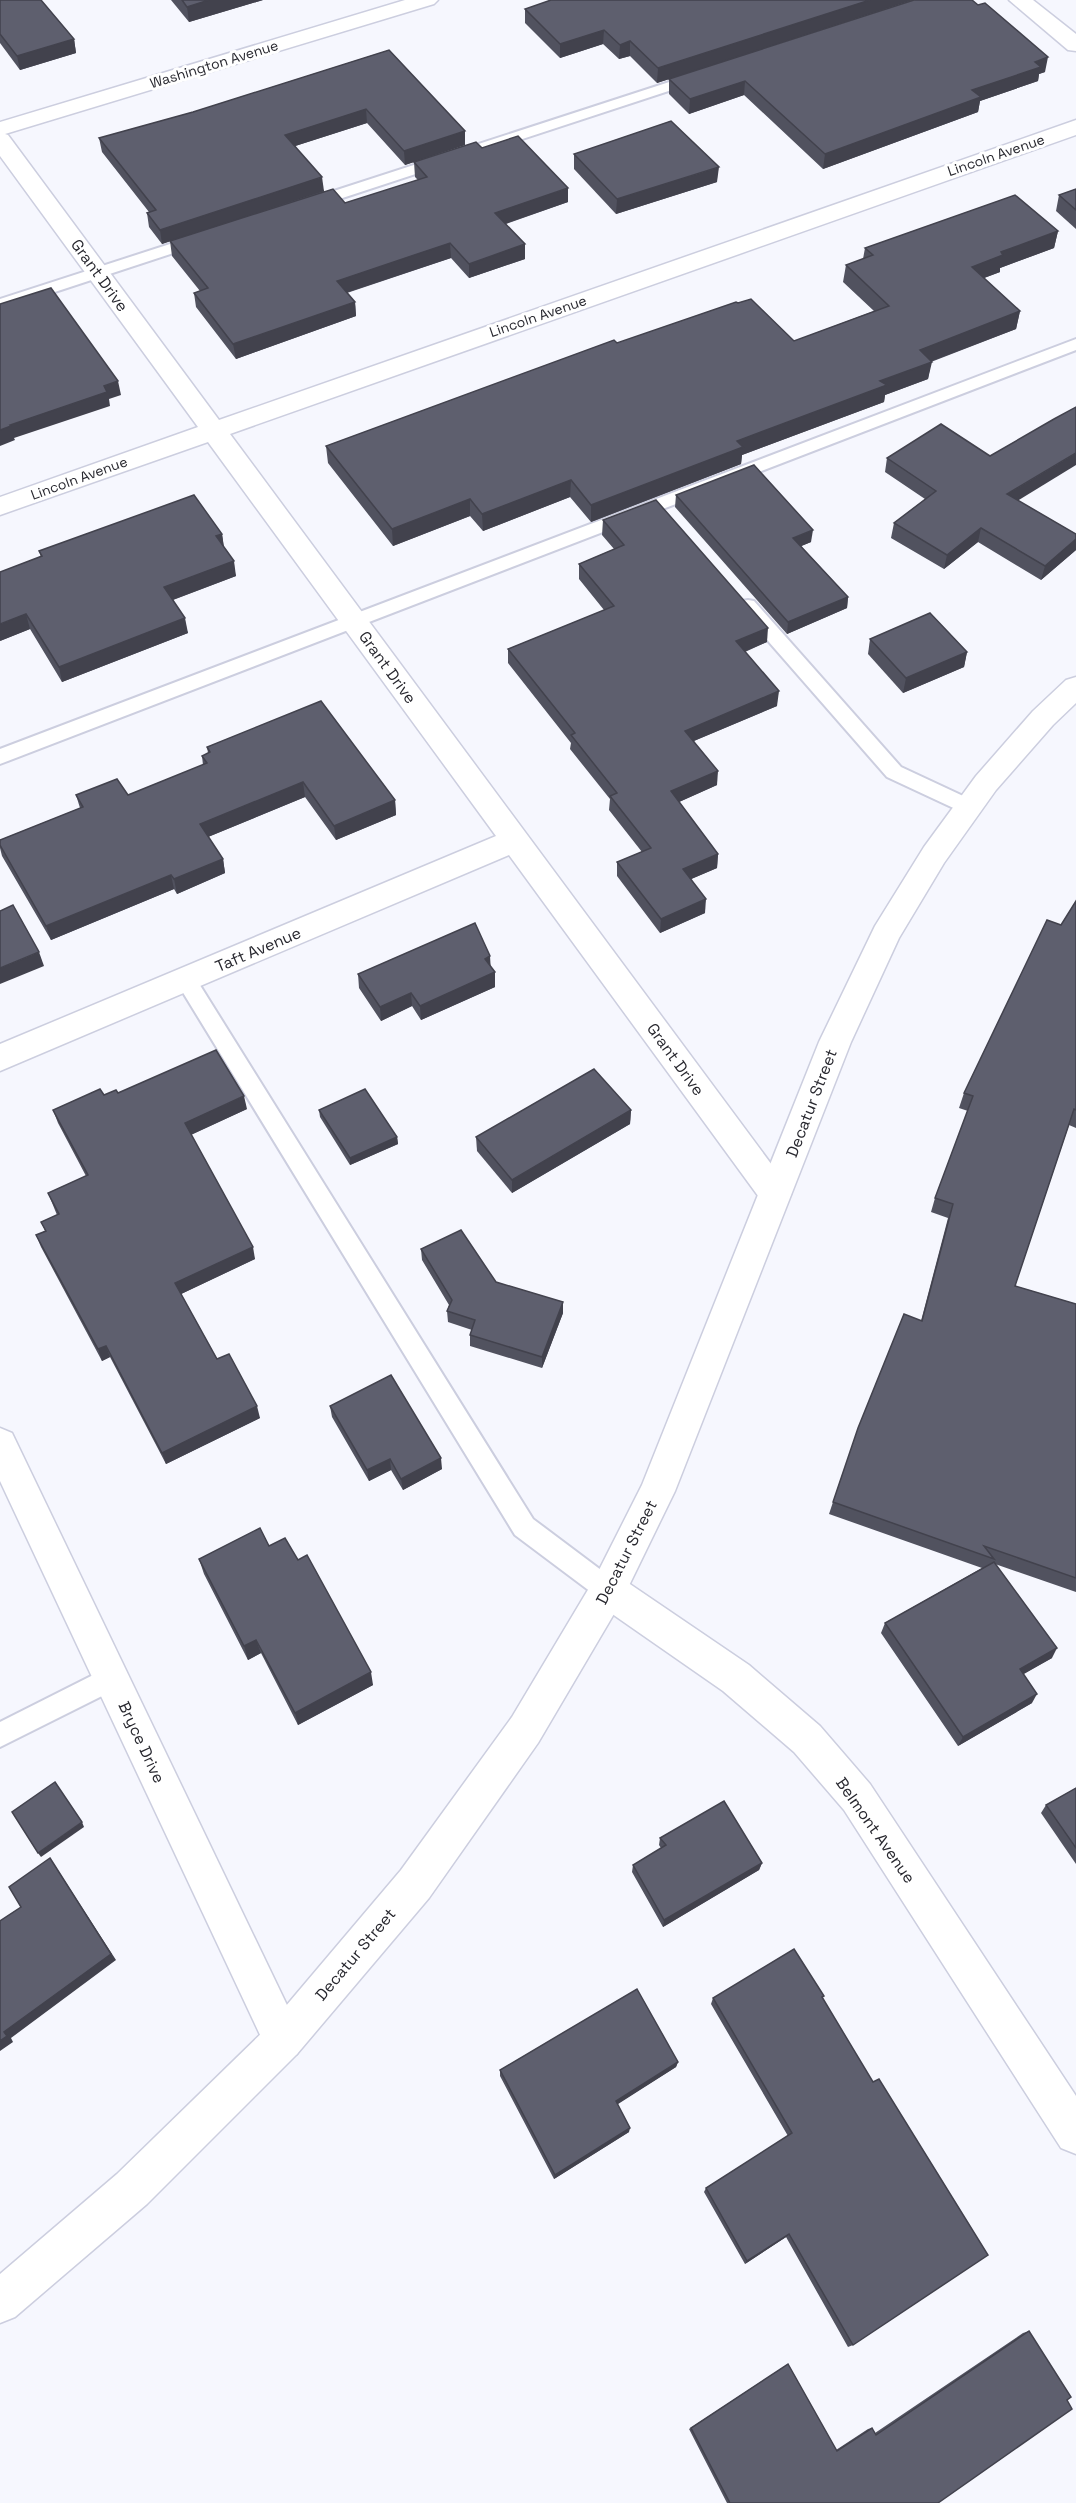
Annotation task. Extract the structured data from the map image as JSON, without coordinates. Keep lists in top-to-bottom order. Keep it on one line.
{"streets":{"street":["Washington Avenue","Lincoln Avenue","Grant Drive","Taft Avenue","Decatur Street","Bryce Drive","Belmont Avenue"]},"crossings":[["Lincoln Avenue","Grant Drive"],["Grant Drive","Taft Avenue"],["Grant Drive","Decatur Street"],["Decatur Street","Bryce Drive"],["Decatur Street","Belmont Avenue"]]}
